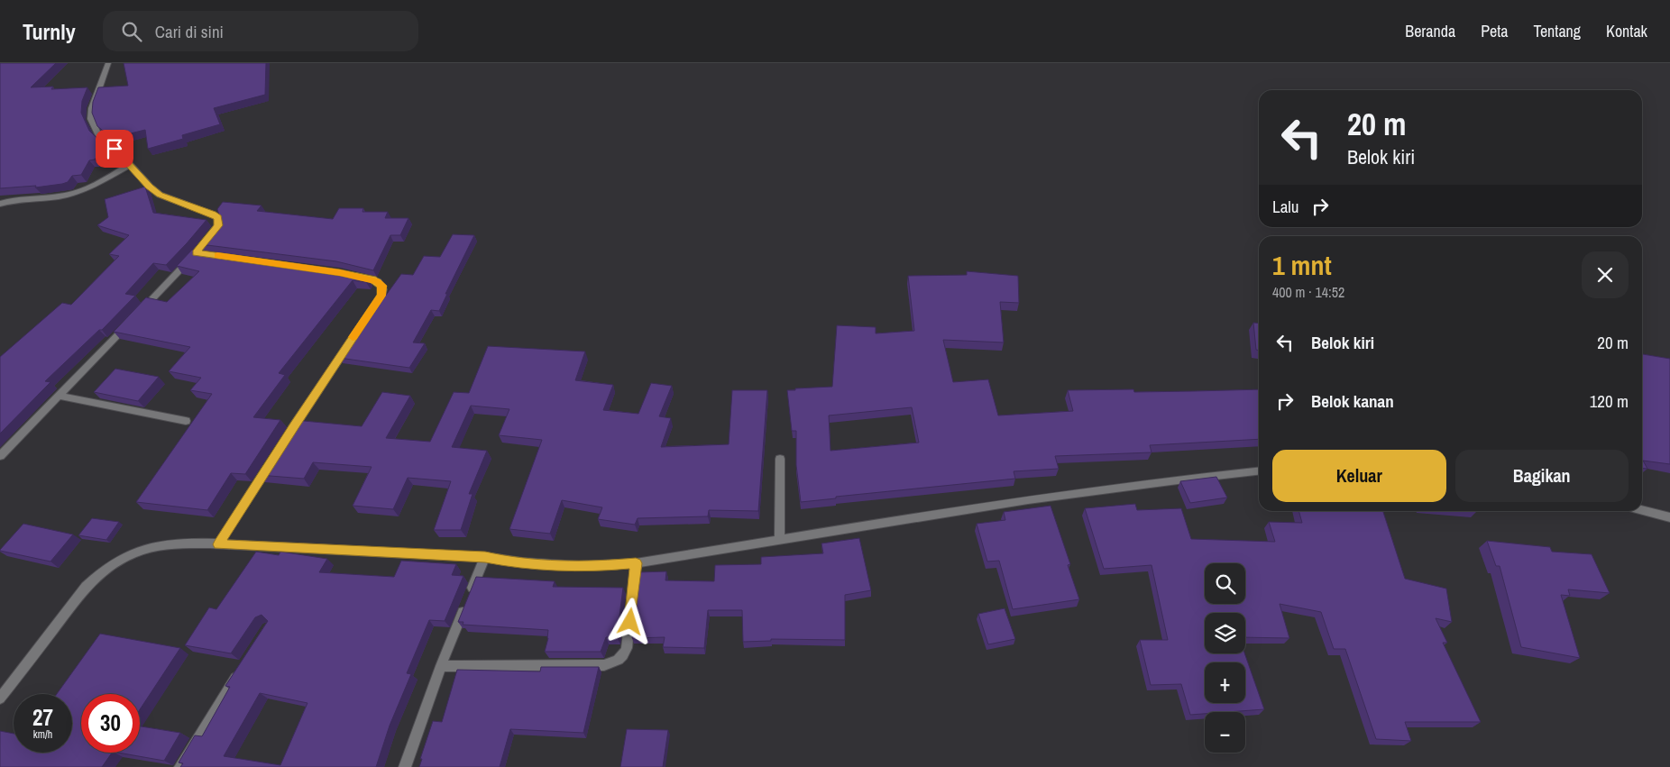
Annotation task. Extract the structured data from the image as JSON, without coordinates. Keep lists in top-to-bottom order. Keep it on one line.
{"page":{"header":"Turnly","search":"Cari di sini","nav":["Beranda","Peta","Tentang","Kontak"],"turn":["20 m","Belok kiri"],"then":"Lalu","heading":["1 mnt","400 m · 14:52"],"list":[{"name":"Belok kiri","value":"20 m"},{"name":"Belok kanan","value":"120 m"}],"buttons":["Keluar","Bagikan"],"map_buttons":["+","−"],"speed":"27 km/h","limit":"30"}}
